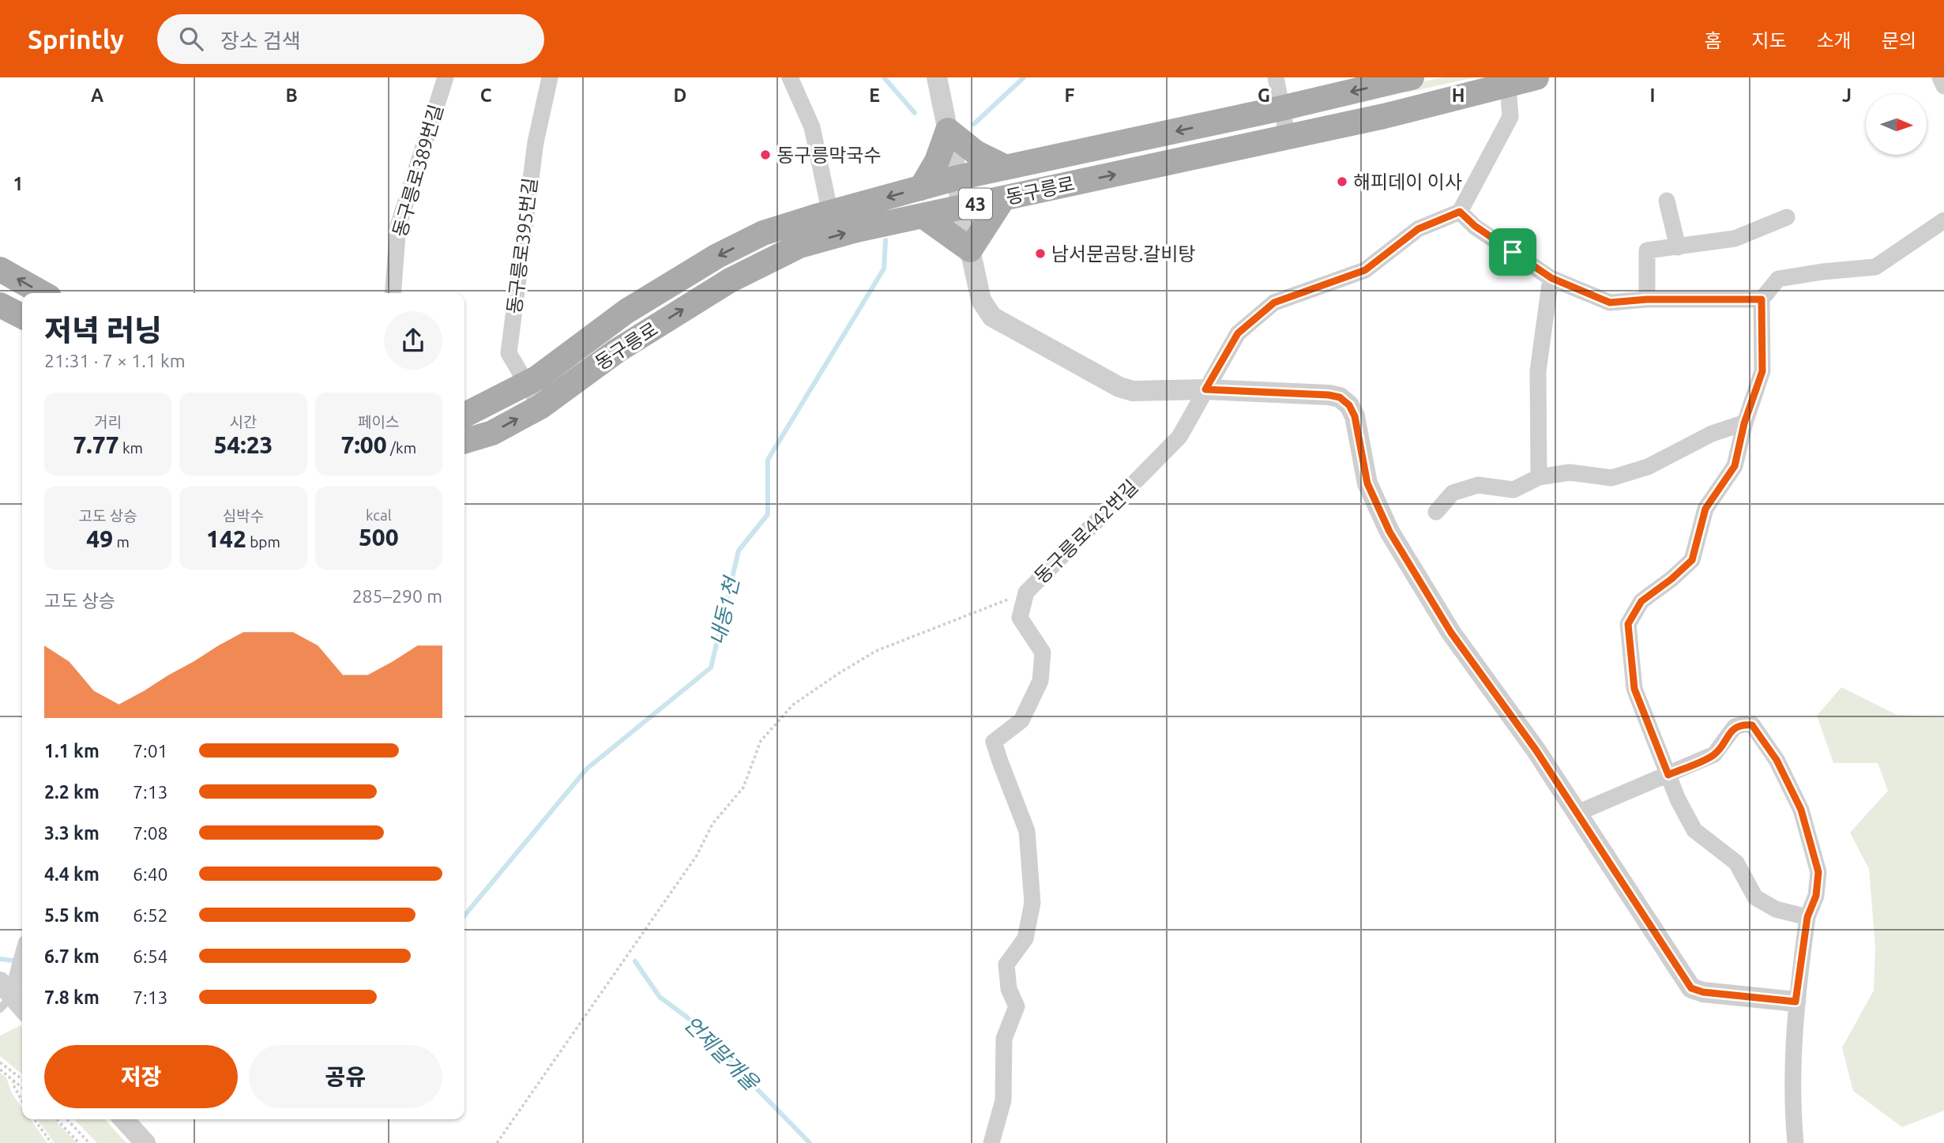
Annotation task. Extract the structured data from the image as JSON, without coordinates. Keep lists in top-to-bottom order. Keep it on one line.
{"streets":{"main road":["동구릉로","43"],"street":["동구릉로389번길","동구릉로395번길","동구릉로442번길"]},"crossings":[["동구릉로","동구릉로395번길"]],"water":["내동1천","언제말개울"],"places":["동구릉막국수","해피데이 이사","남서문곰탕.갈비탕"],"north":"right","page":{"header":"Sprintly","search":"장소 검색","nav":["홈","지도","소개","문의"],"heading":["저녁 러닝","21:31 · 7 × 1.1 km"],"stats":[["거리","7.77 km"],["시간","54:23"],["페이스","7:00 /km"],["고도 상승","49 m"],["심박수","142 bpm"],["kcal","500"]],"chart":["고도 상승","285–290 m"],"list":[{"name":"1.1 km","note":"7:01"},{"name":"2.2 km","note":"7:13"},{"name":"3.3 km","note":"7:08"},{"name":"4.4 km","note":"6:40"},{"name":"5.5 km","note":"6:52"},{"name":"6.7 km","note":"6:54"},{"name":"7.8 km","note":"7:13"}],"buttons":["저장","공유"]},"grid":{"columns":["A","B","C","D","E","F","G","H","I","J"],"rows":["1"]}}
